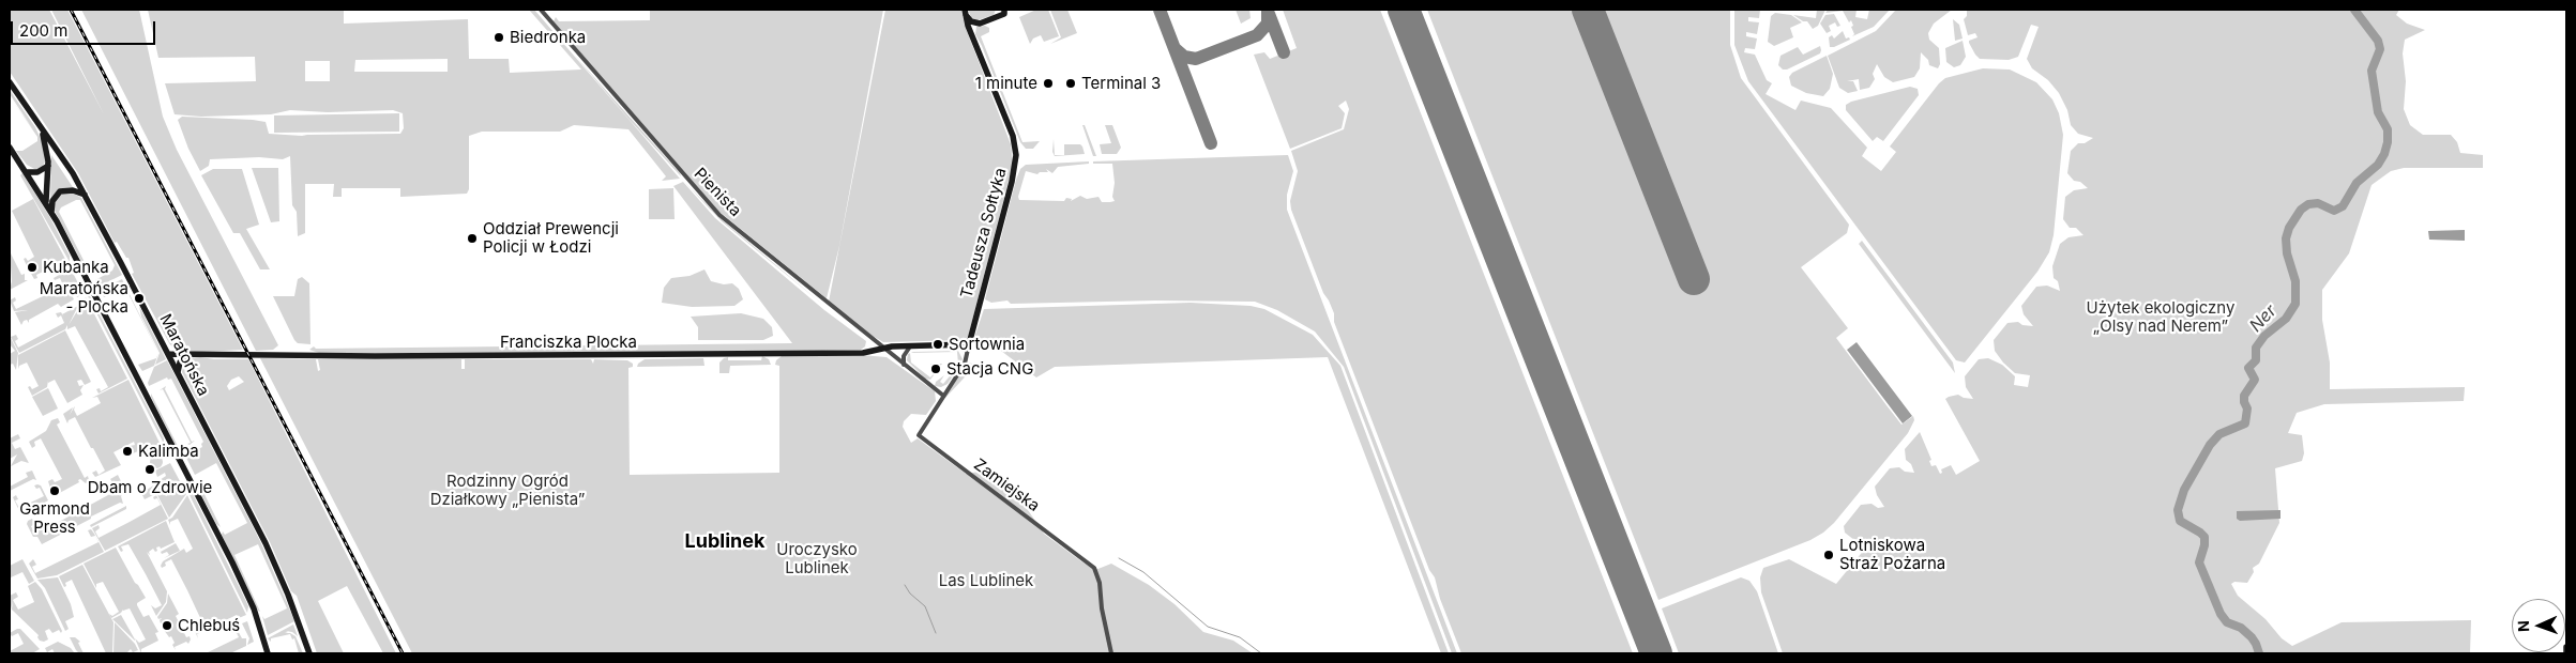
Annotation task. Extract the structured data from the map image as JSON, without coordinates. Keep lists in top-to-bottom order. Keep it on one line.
{"streets":{"street":["Pienista","Tadeusza Sołtyka","Franciszka Plocka","Maratońska","Zamiejska"]},"crossings":[["Pienista","Franciszka Plocka"],["Pienista","Zamiejska"],["Tadeusza Sołtyka","Franciszka Plocka"],["Tadeusza Sołtyka","Zamiejska"],["Franciszka Plocka","Maratońska"],["Franciszka Plocka","Zamiejska"]],"districts":["Lublinek"],"water":["Ner"],"parks":["Użytek ekologiczny „Olsy nad Nerem”","Rodzinny Ogród Działkowy „Pienista”","Uroczysko Lublinek","Las Lublinek"],"places":["Biedronka","1 minute","Terminal 3","Oddział Prewencji Policji w Łodzi","Kubanka","Maratońska - Plocka","Sortownia","Stacja CNG","Kalimba","Dbam o Zdrowie","Garmond Press","Lotniskowa Straż Pożarna","Chlebuś"],"scale_bar":"200 m","north":"left"}
